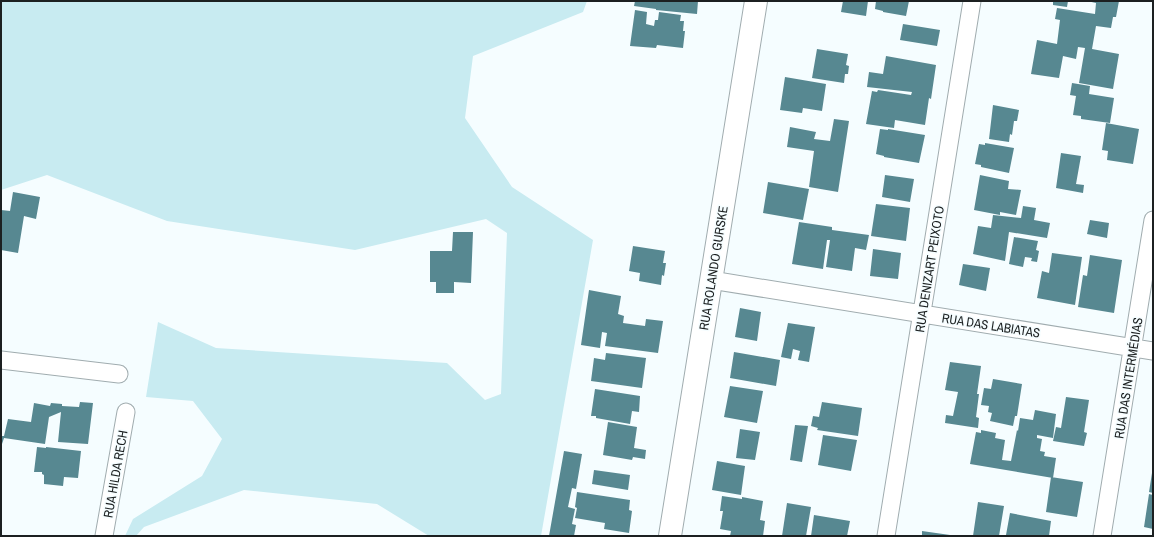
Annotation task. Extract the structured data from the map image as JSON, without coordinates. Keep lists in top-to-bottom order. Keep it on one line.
{"streets":{"street":["RUA ROLANDO GURSKE","RUA DENIZART PEIXOTO","RUA DAS LABIATAS","RUA DAS INTERMÉDIAS","RUA HILDA RECH"]},"crossings":[["RUA ROLANDO GURSKE","RUA DAS LABIATAS"],["RUA DENIZART PEIXOTO","RUA DAS LABIATAS"],["RUA DAS LABIATAS","RUA DAS INTERMÉDIAS"]]}
